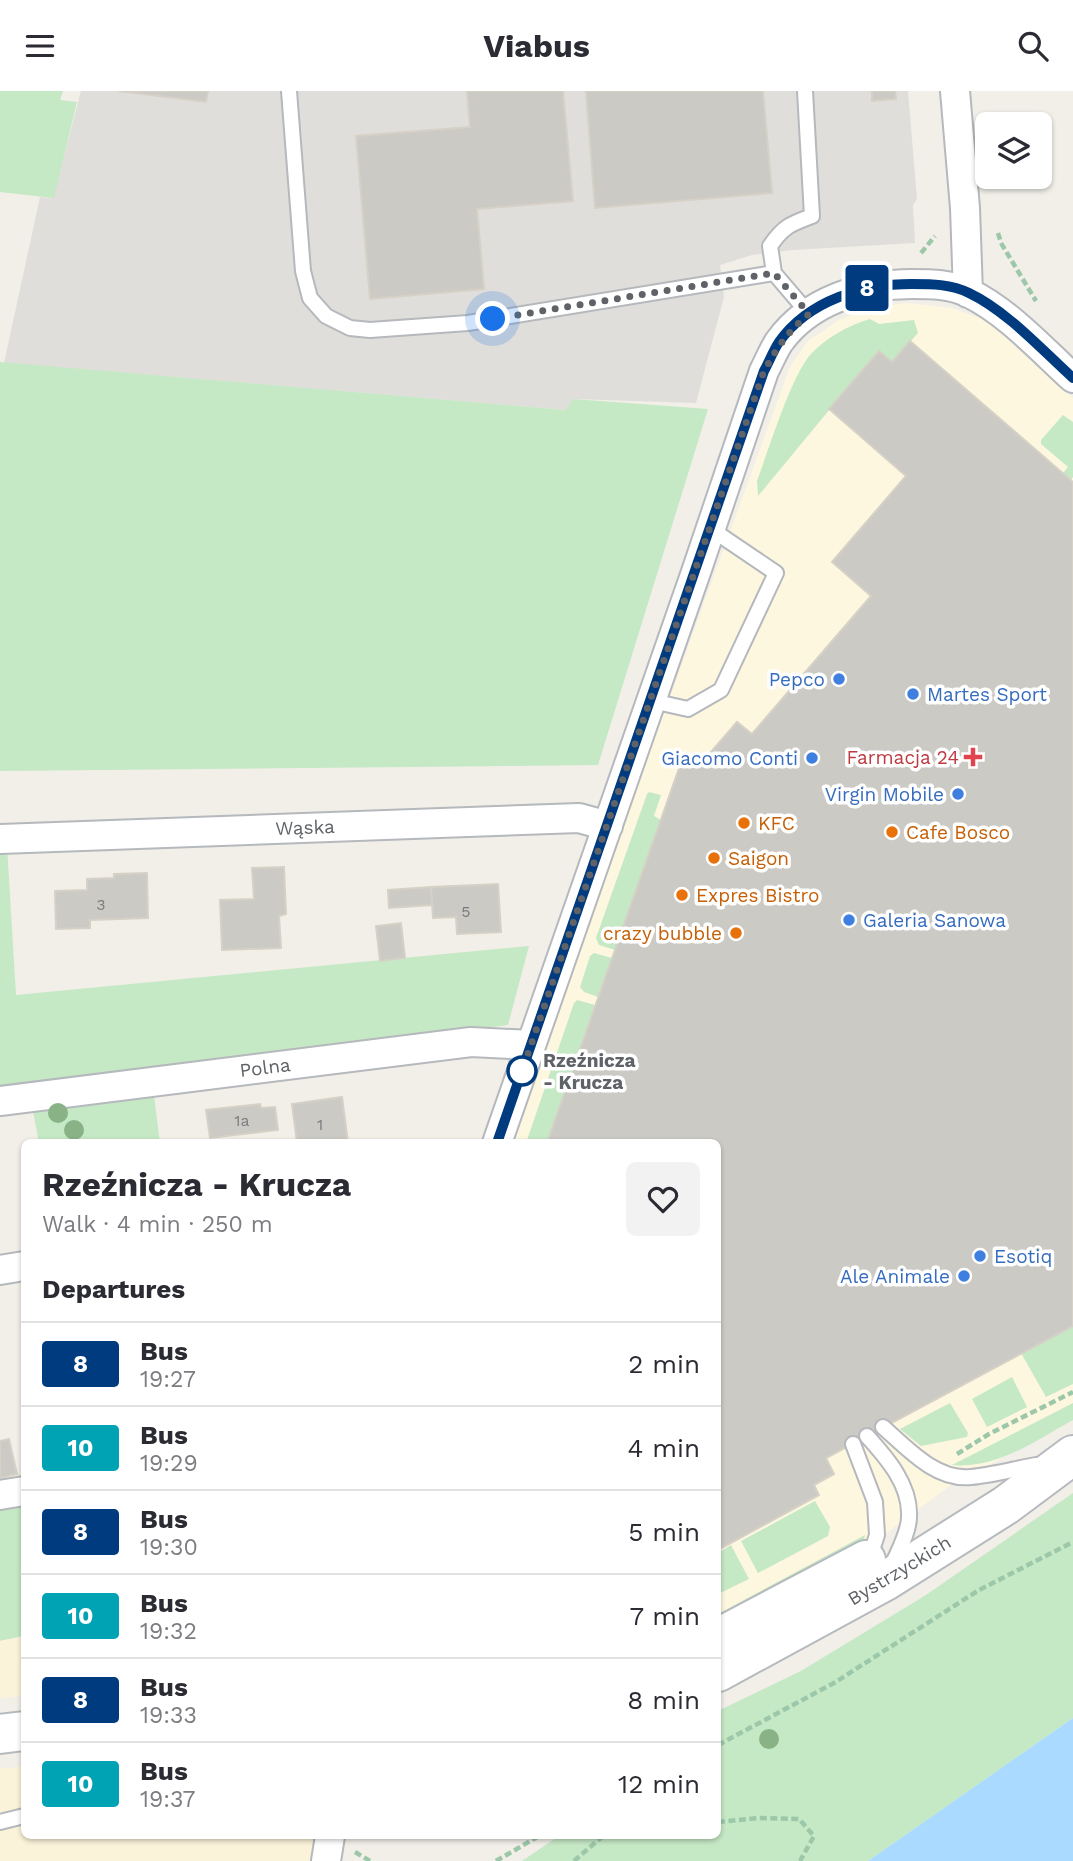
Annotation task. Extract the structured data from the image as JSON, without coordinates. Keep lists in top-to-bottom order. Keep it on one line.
{"streets":{"street":["Wąska","Polna","Bystrzyckich"]},"places":{"other":["Pepco","Martes Sport","Giacomo Conti","Virgin Mobile","KFC","Cafe Bosco","Saigon","Expres Bistro","Galeria Sanowa","crazy bubble","Rzeźnicza - Krucza","Esotiq","Ale Animale"],"health":["Farmacja 24"]},"lines":["bus line 8"],"house_numbers":["3","5","1a","1"],"page":{"header":"Viabus","on_map":"8","heading":[["Rzeźnicza - Krucza","Walk · 4 min · 250 m"],"Departures"],"list":[{"mark":"8","name":"Bus","note":"19:27","value":"2 min"},{"mark":"10","name":"Bus","note":"19:29","value":"4 min"},{"mark":"8","name":"Bus","note":"19:30","value":"5 min"},{"mark":"10","name":"Bus","note":"19:32","value":"7 min"},{"mark":"8","name":"Bus","note":"19:33","value":"8 min"},{"mark":"10","name":"Bus","note":"19:37","value":"12 min"}]}}
